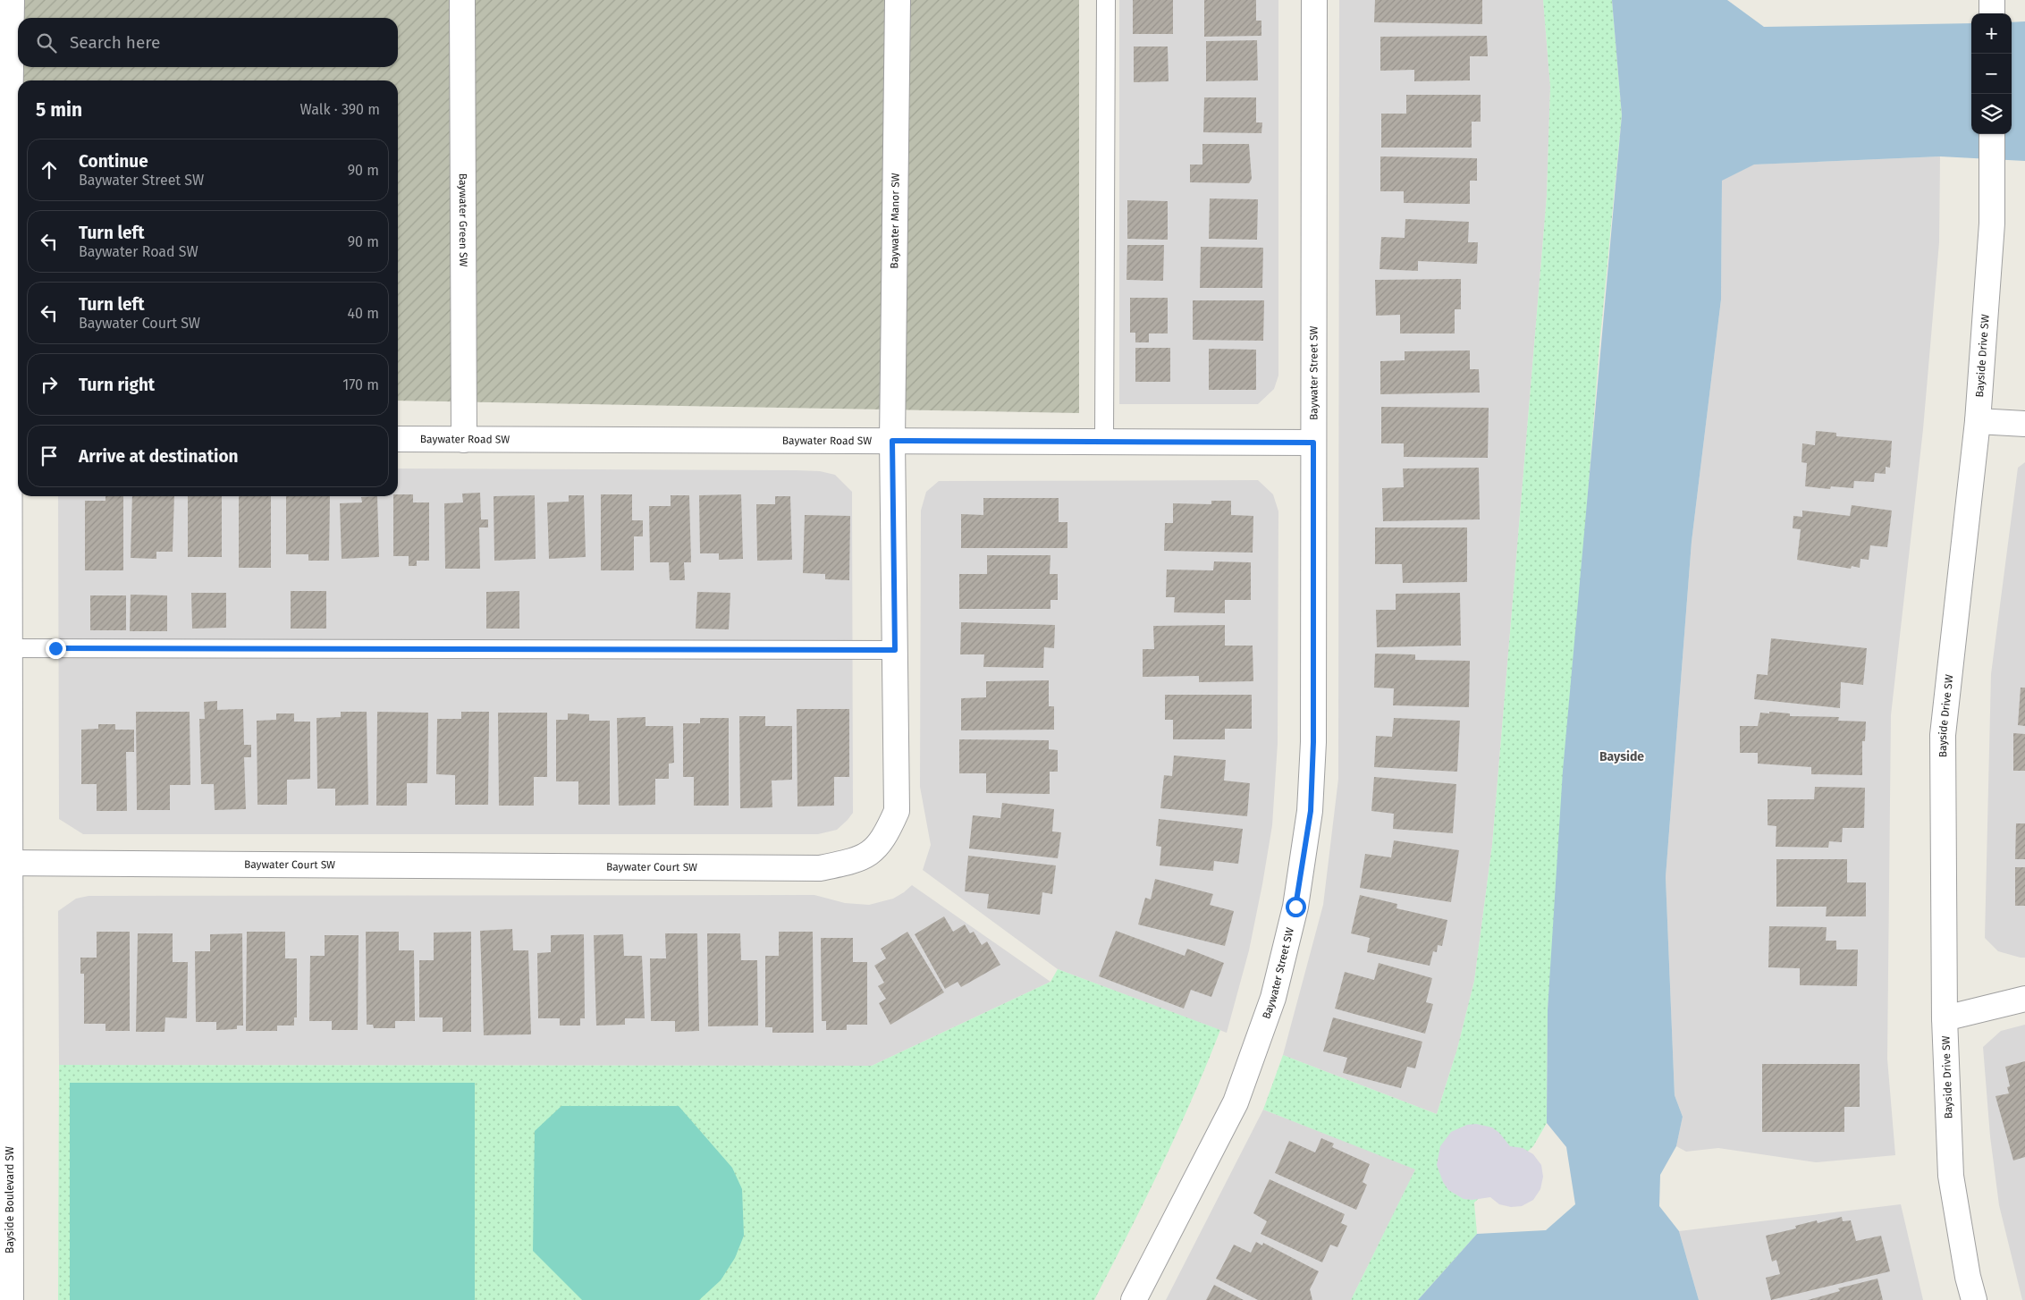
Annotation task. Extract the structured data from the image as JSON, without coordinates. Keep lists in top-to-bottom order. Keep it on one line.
{"streets":{"street":["Baywater Green SW","Baywater Manor SW","Bayside Drive SW","Baywater Street SW","Baywater Road SW","Baywater Court SW","Bayside Boulevard SW"]},"crossings":[["Baywater Green SW","Baywater Road SW"],["Baywater Manor SW","Baywater Road SW"],["Baywater Manor SW","Baywater Court SW"],["Baywater Street SW","Baywater Road SW"],["Baywater Road SW","Baywater Court SW"],["Baywater Court SW","Bayside Boulevard SW"]],"districts":["Bayside"],"page":{"map_buttons":["+","−"],"search":"Search here","heading":["5 min","Walk · 390 m"],"list":[["Continue","Baywater Street SW","90 m"],["Turn left","Baywater Road SW","90 m"],["Turn left","Baywater Court SW","40 m"],["Turn right","170 m"],"Arrive at destination"]}}
